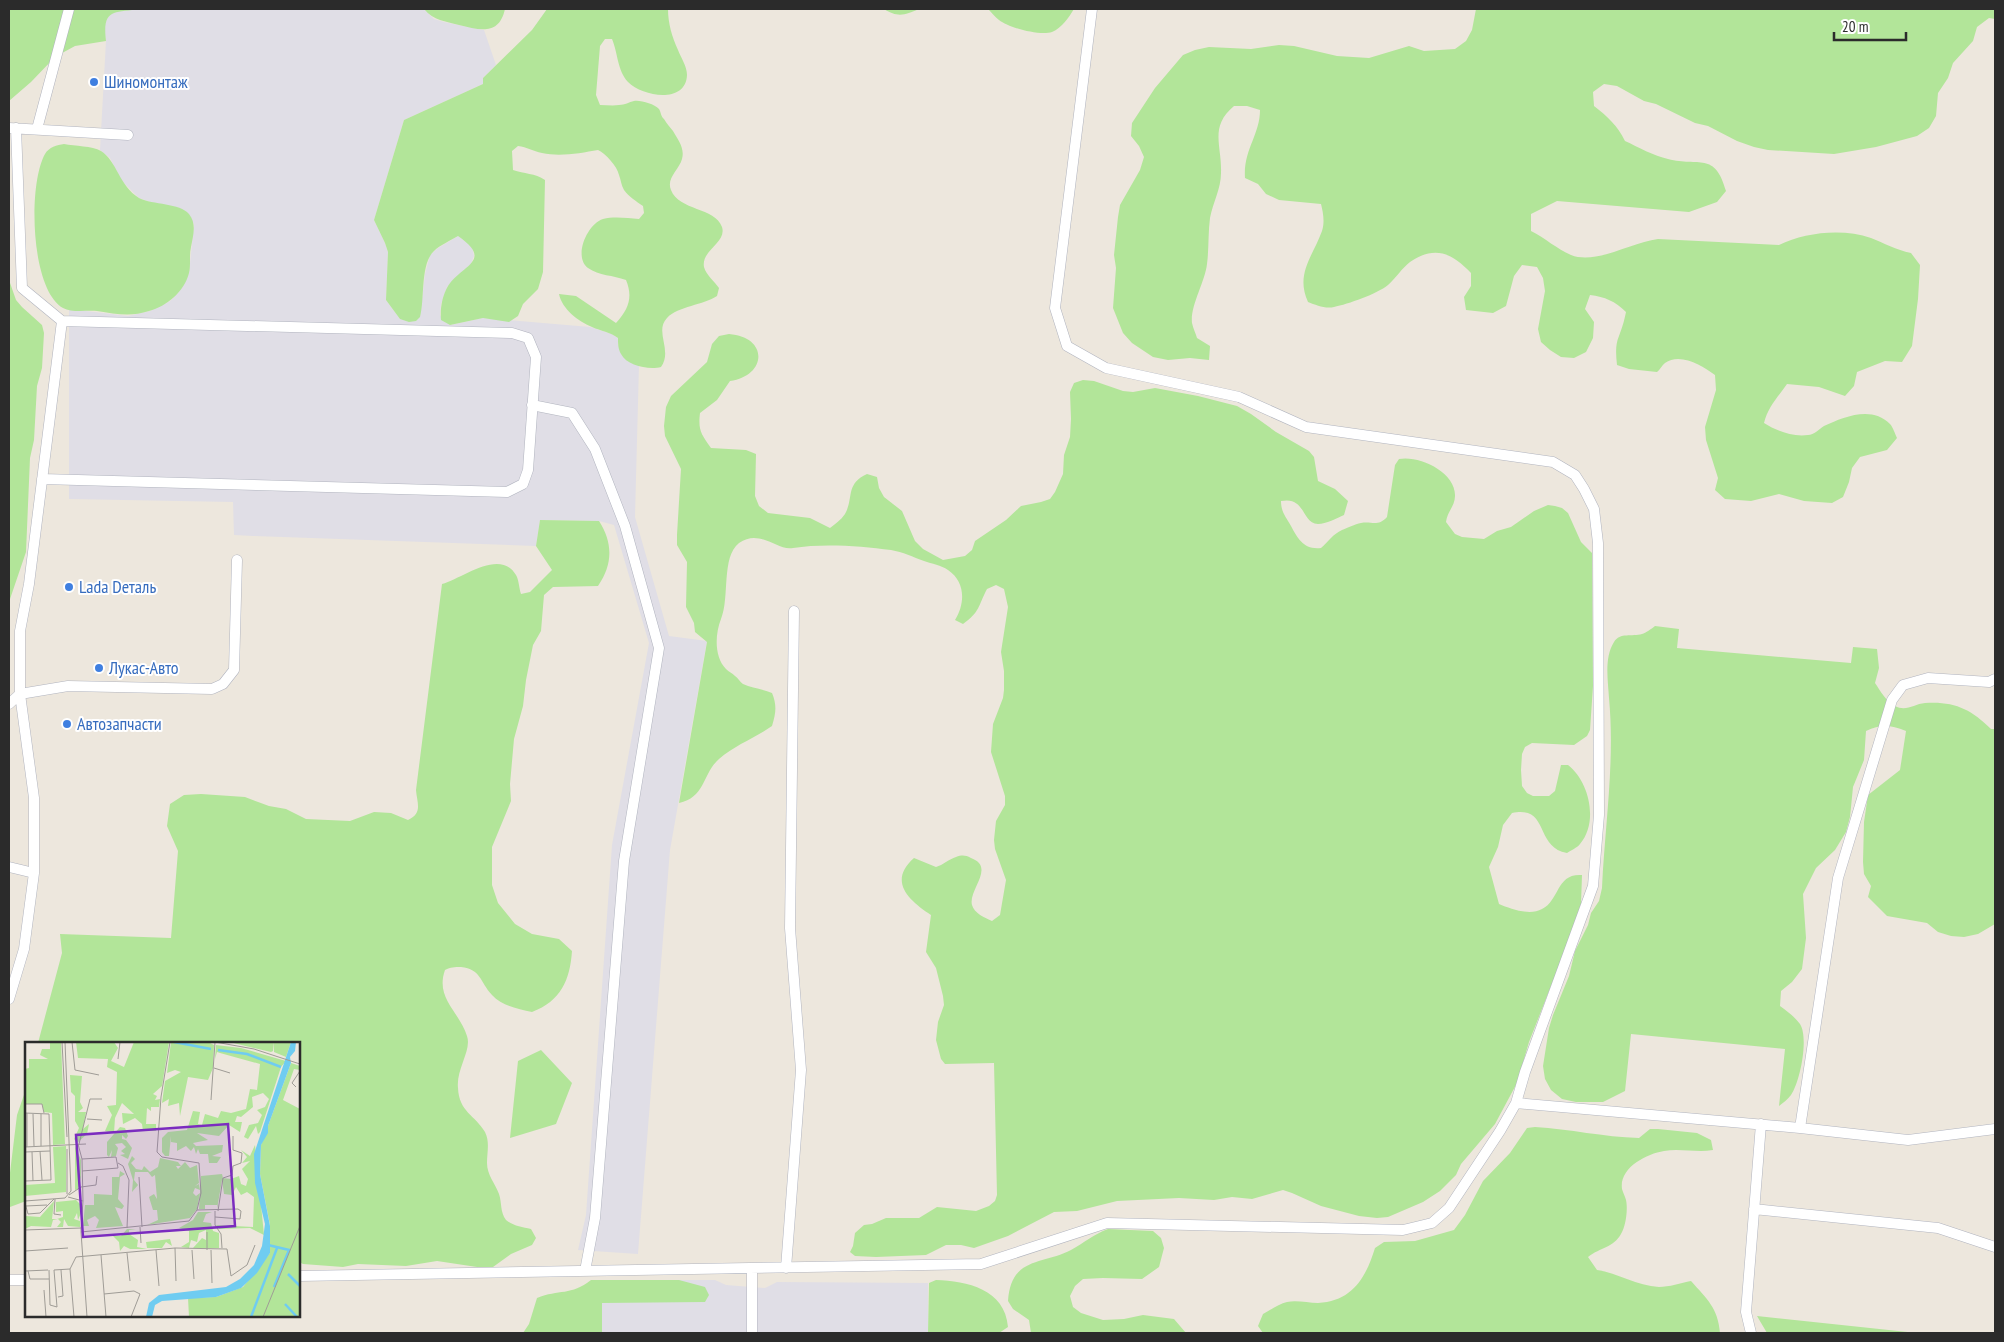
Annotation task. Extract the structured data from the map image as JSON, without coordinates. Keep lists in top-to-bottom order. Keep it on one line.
{"places":["Шиномонтаж","Lada Dеталь","Лукас-Авто","Автозапчасти"],"scale_bar":"20 m"}
